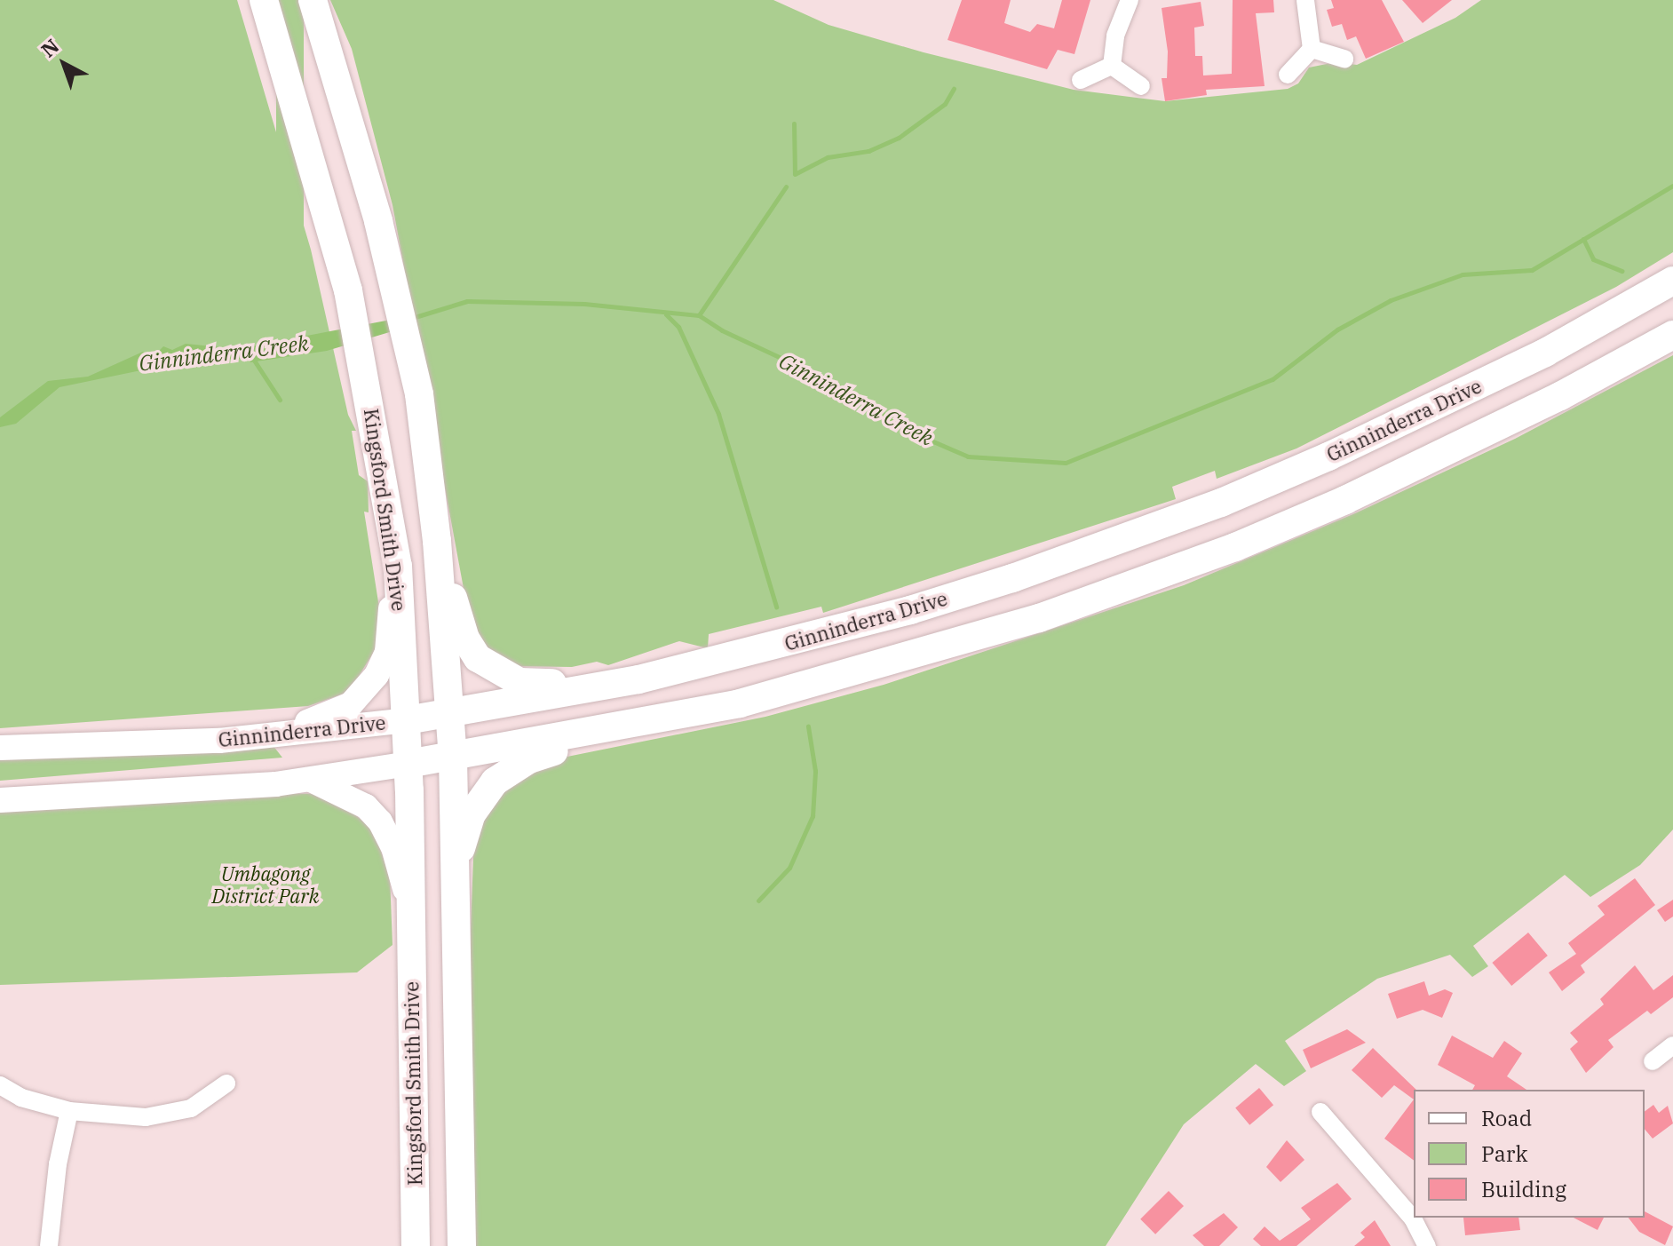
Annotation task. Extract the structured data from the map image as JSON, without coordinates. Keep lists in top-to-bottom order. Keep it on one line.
{"streets":{"main road":["Ginninderra Drive","Kingsford Smith Drive"]},"crossings":[["Ginninderra Drive","Kingsford Smith Drive"]],"water":["Ginninderra Creek"],"parks":["Umbagong District Park"],"legend":["Road","Park","Building"],"north":"top left"}
